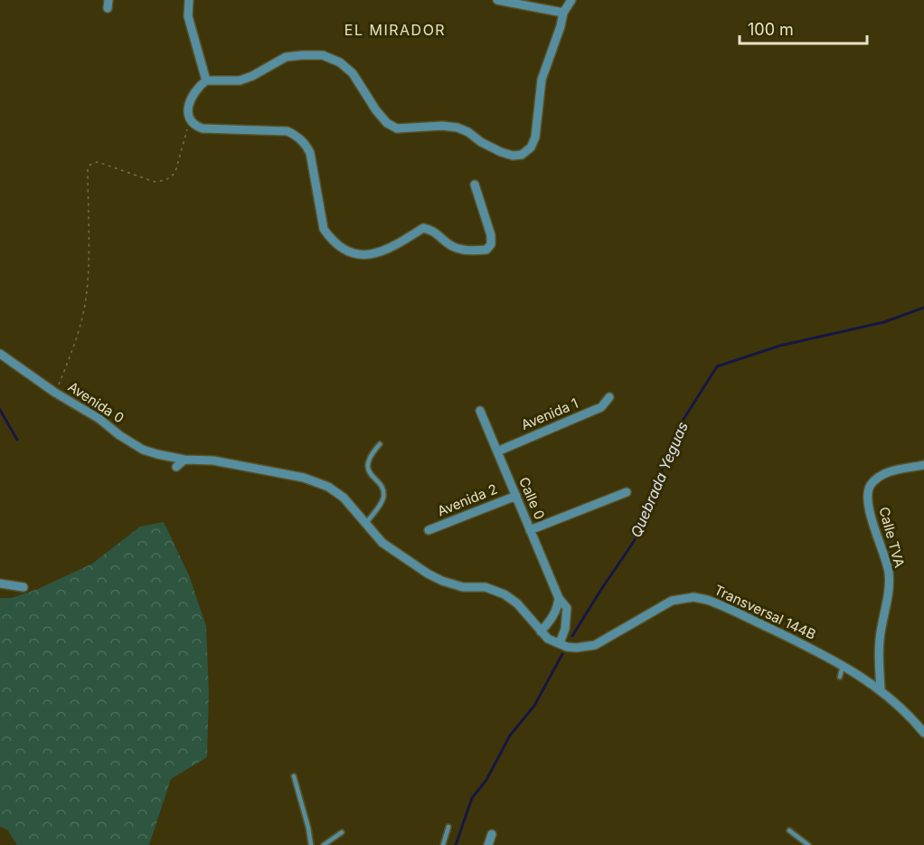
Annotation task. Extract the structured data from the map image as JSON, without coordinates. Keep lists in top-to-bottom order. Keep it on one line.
{"streets":{"street":["Avenida 0","Avenida 1","Calle 0","Avenida 2","Calle TVA","Transversal 144B"]},"crossings":[["Avenida 0","Transversal 144B"],["Avenida 1","Calle 0"],["Calle 0","Avenida 2"],["Calle 0","Transversal 144B"],["Calle TVA","Transversal 144B"]],"districts":["EL MIRADOR"],"water":["Quebrada Yeguas"],"scale_bar":"100 m"}
